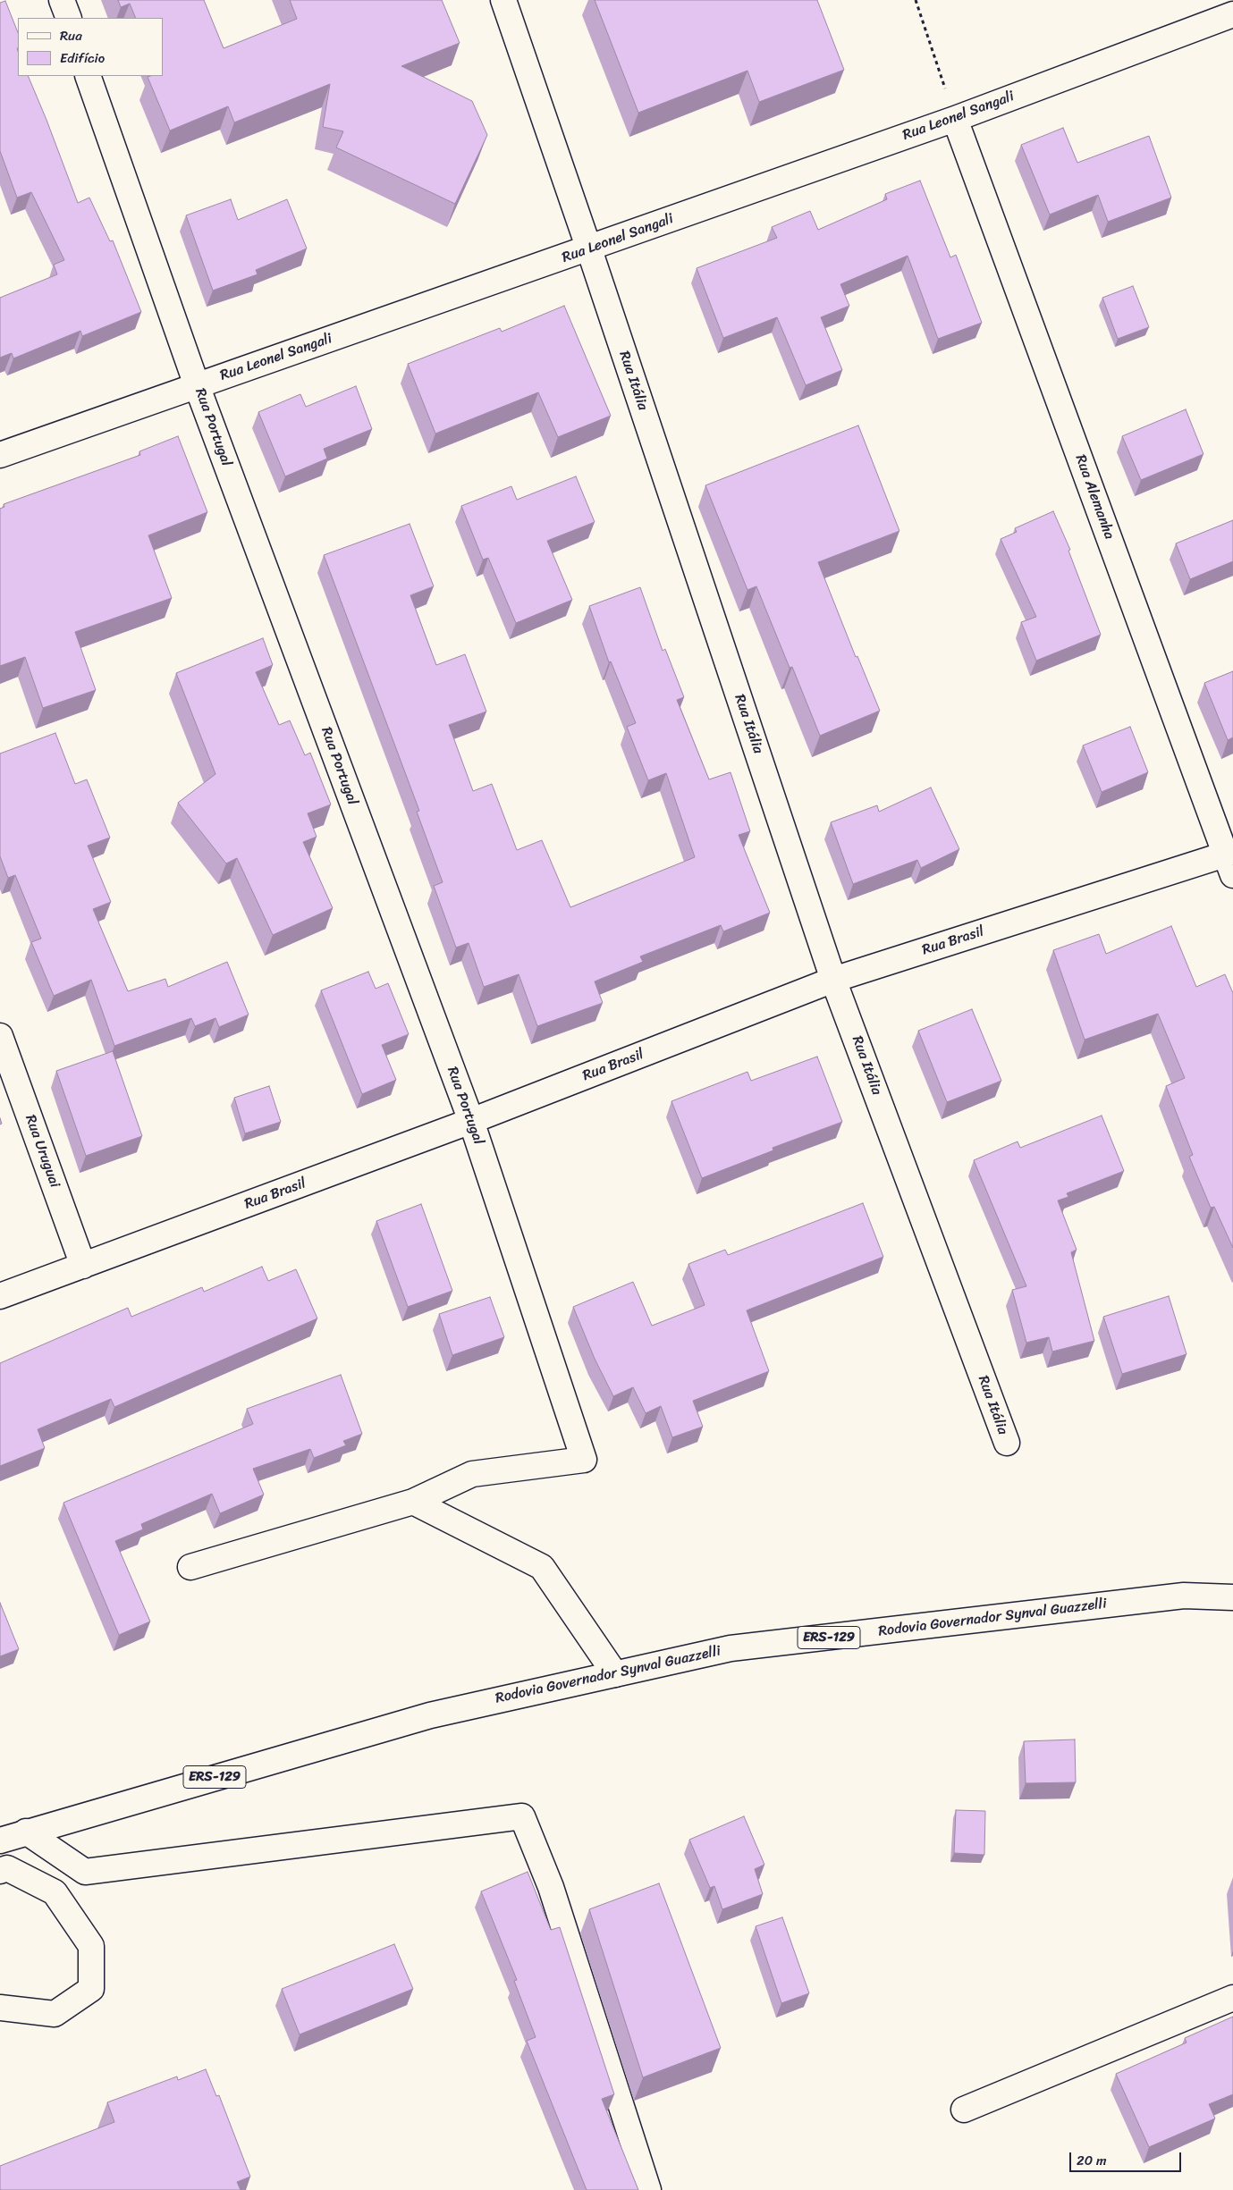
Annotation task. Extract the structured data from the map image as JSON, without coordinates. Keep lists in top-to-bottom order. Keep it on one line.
{"streets":{"street":["Rua Leonel Sangali","Rua Itália","Rua Portugal","Rua Alemanha","Rua Brasil","Rua Uruguai","Rodovia Governador Synval Guazzelli","ERS-129"]},"crossings":[["Rua Leonel Sangali","Rua Itália"],["Rua Leonel Sangali","Rua Portugal"],["Rua Leonel Sangali","Rua Alemanha"],["Rua Itália","Rua Brasil"],["Rua Portugal","Rua Brasil"],["Rua Alemanha","Rua Brasil"],["Rua Brasil","Rua Uruguai"]],"legend":["Rua","Edifício"],"scale_bar":"20 m"}
